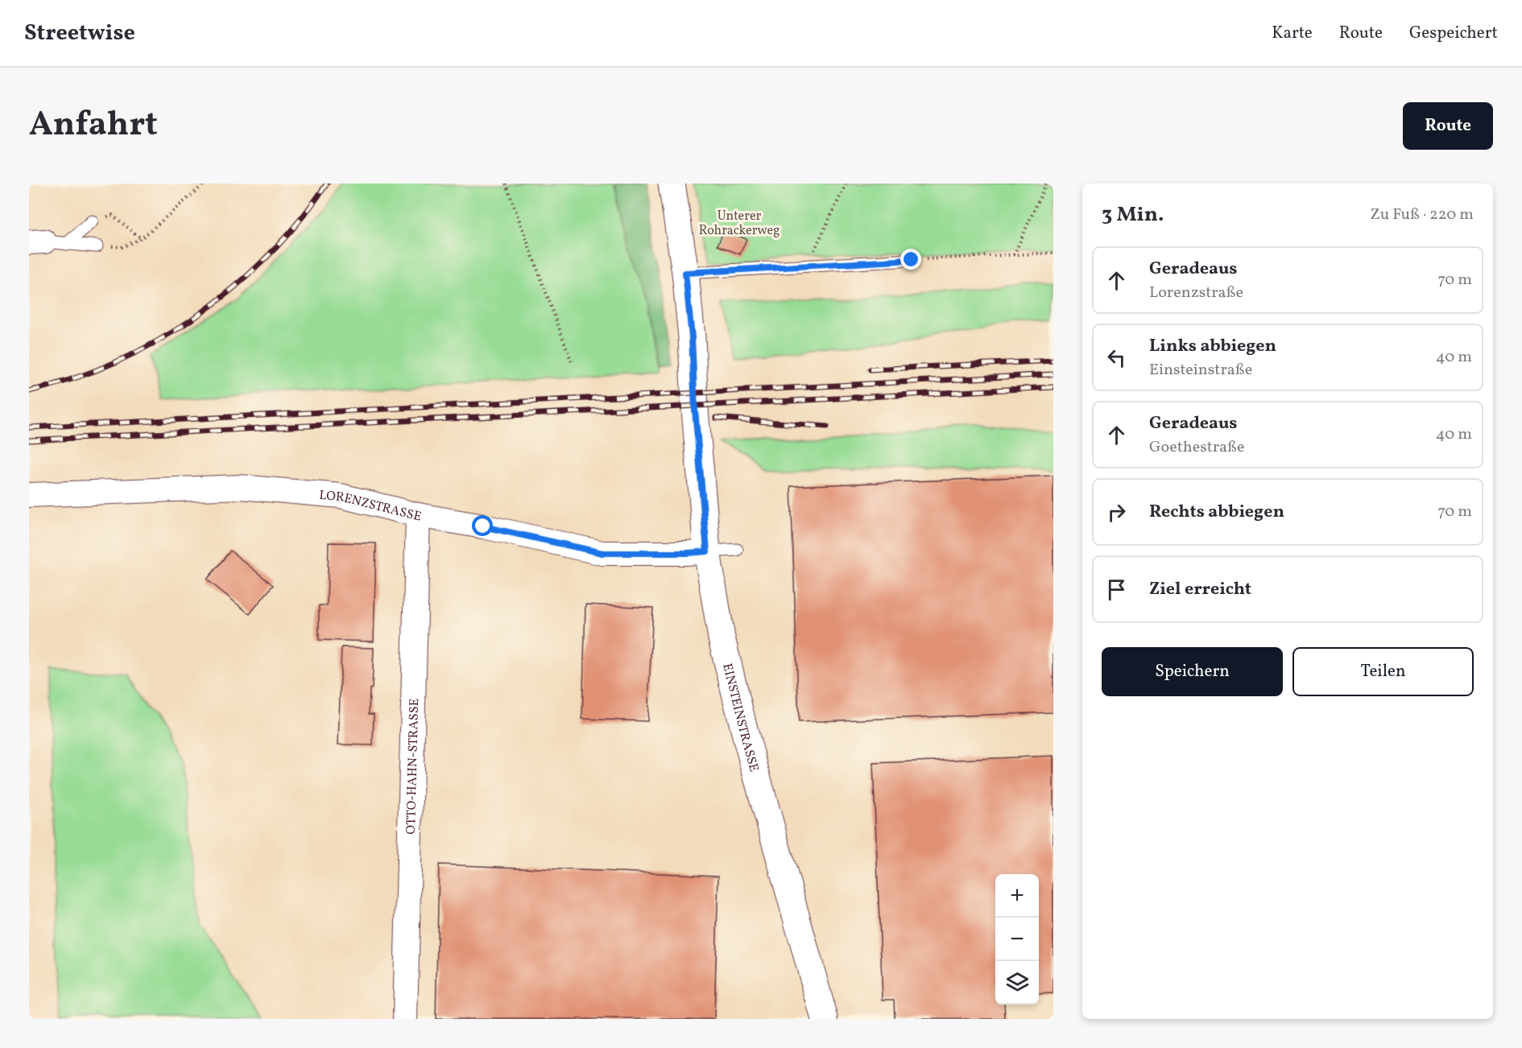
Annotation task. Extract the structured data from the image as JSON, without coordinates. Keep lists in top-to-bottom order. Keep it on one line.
{"streets":{"street":["LORENZSTRASSE","EINSTEINSTRASSE","OTTO-HAHN-STRASSE"]},"crossings":[["LORENZSTRASSE","EINSTEINSTRASSE"],["LORENZSTRASSE","OTTO-HAHN-STRASSE"]],"parks":["Unterer Rohrackerweg"],"page":{"header":"Streetwise","nav":["Karte","Route","Gespeichert"],"title":"Anfahrt","buttons":["Route",["Speichern","Teilen"]],"heading":["3 Min.","Zu Fuß · 220 m"],"list":[["Geradeaus","Lorenzstraße","70 m"],["Links abbiegen","Einsteinstraße","40 m"],["Geradeaus","Goethestraße","40 m"],["Rechts abbiegen","70 m"],"Ziel erreicht"],"map_buttons":["+","−"]}}
